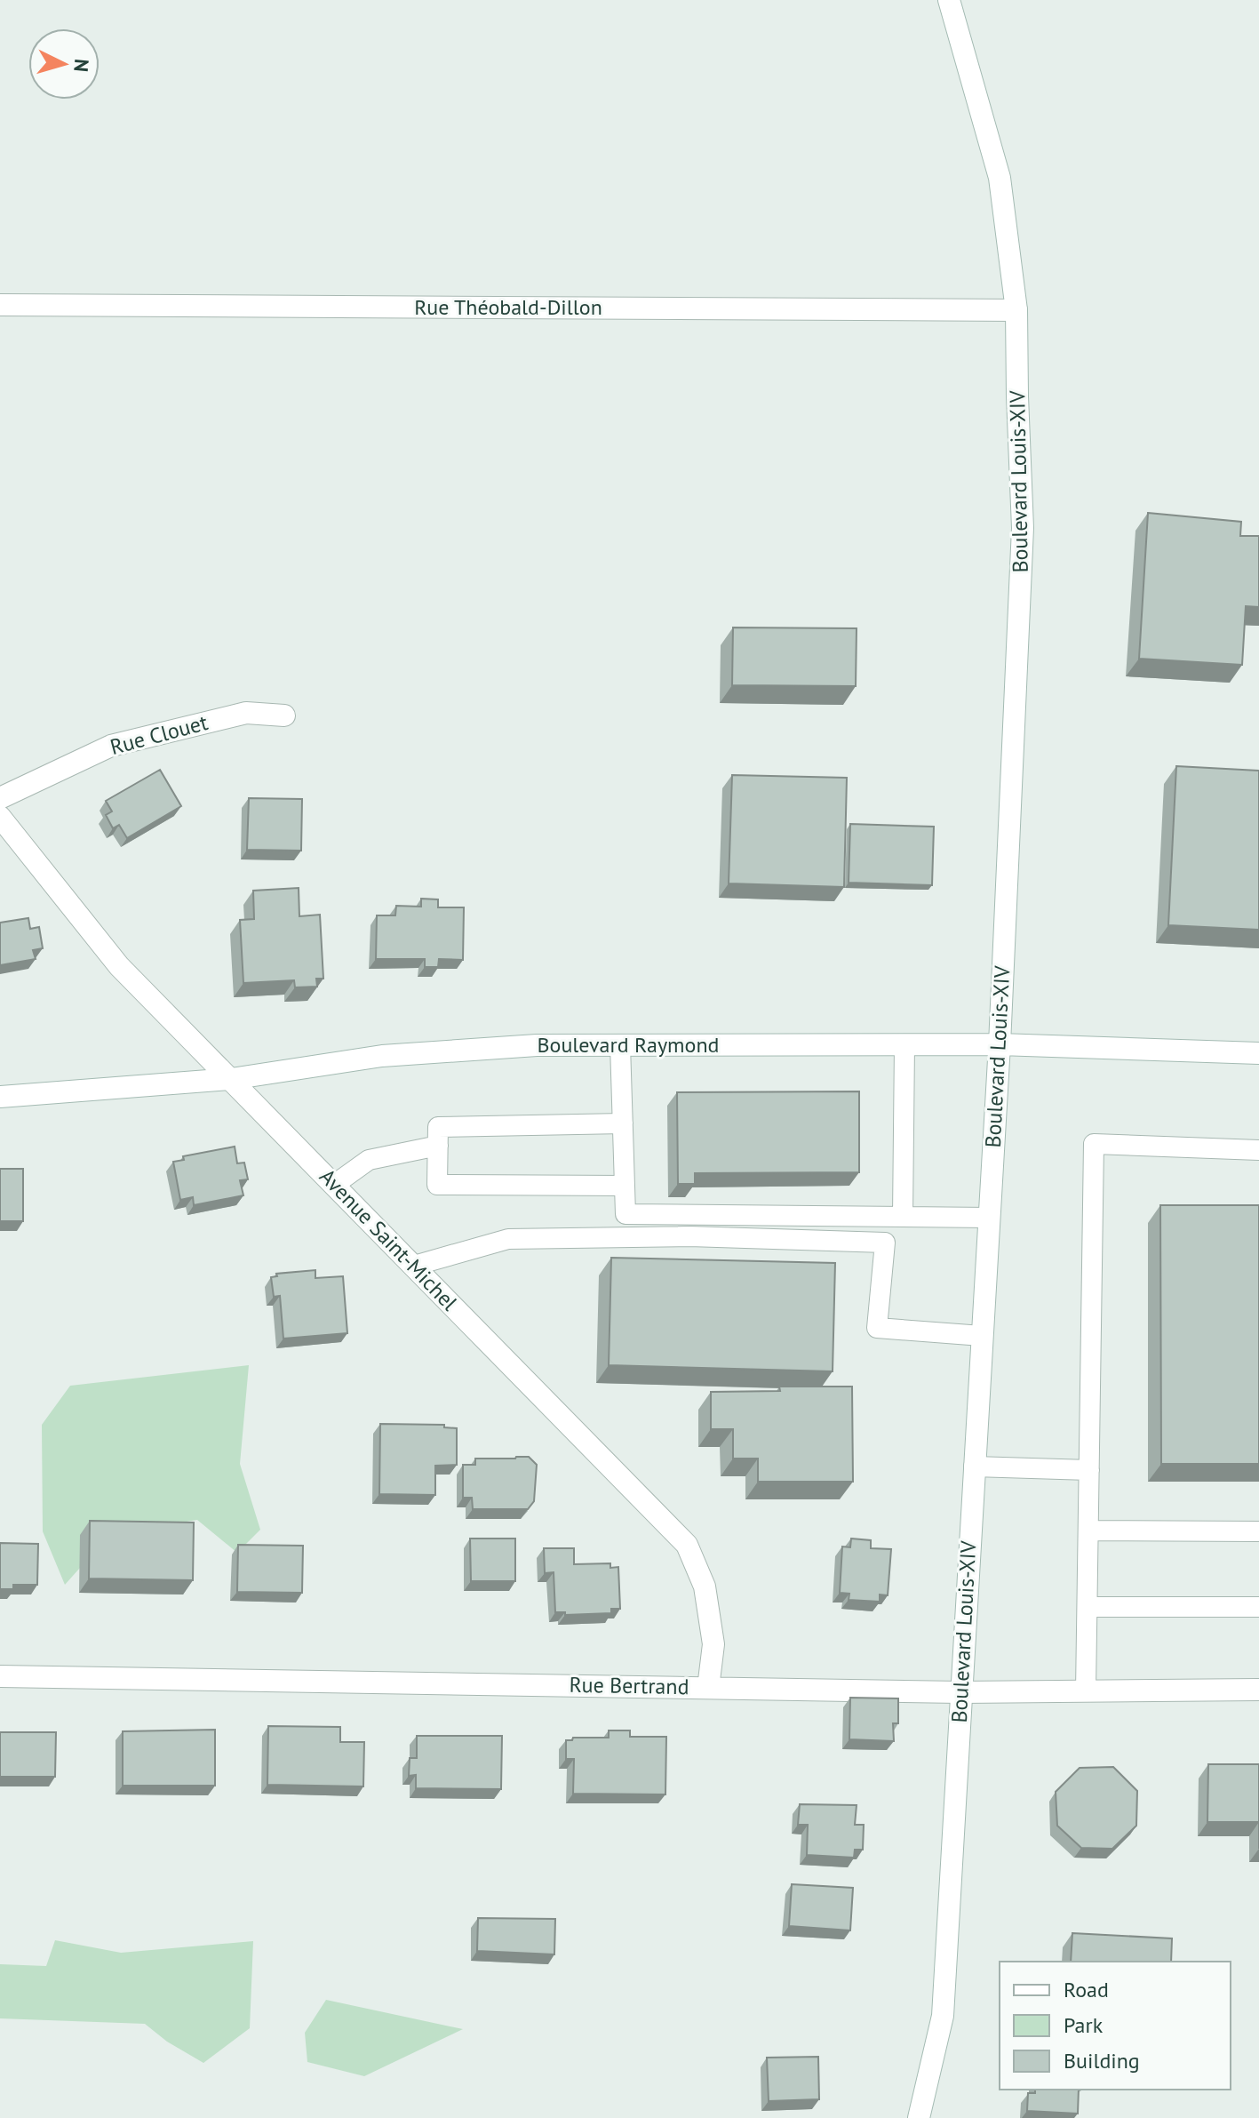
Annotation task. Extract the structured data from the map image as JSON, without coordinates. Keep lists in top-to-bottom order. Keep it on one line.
{"streets":{"street":["Rue Théobald-Dillon","Boulevard Louis-XIV","Rue Clouet","Boulevard Raymond","Avenue Saint-Michel","Rue Bertrand"]},"crossings":[["Rue Théobald-Dillon","Boulevard Louis-XIV"],["Boulevard Louis-XIV","Boulevard Raymond"],["Boulevard Louis-XIV","Rue Bertrand"],["Boulevard Raymond","Avenue Saint-Michel"],["Avenue Saint-Michel","Rue Bertrand"]],"legend":["Road","Park","Building"],"north":"right"}
